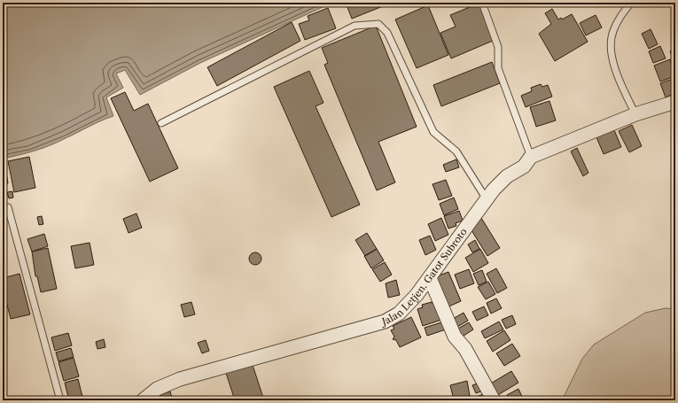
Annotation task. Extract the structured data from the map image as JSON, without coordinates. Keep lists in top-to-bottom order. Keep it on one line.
{"streets":{"street":["Jalan Letjen. Gatot Subroto"]}}
